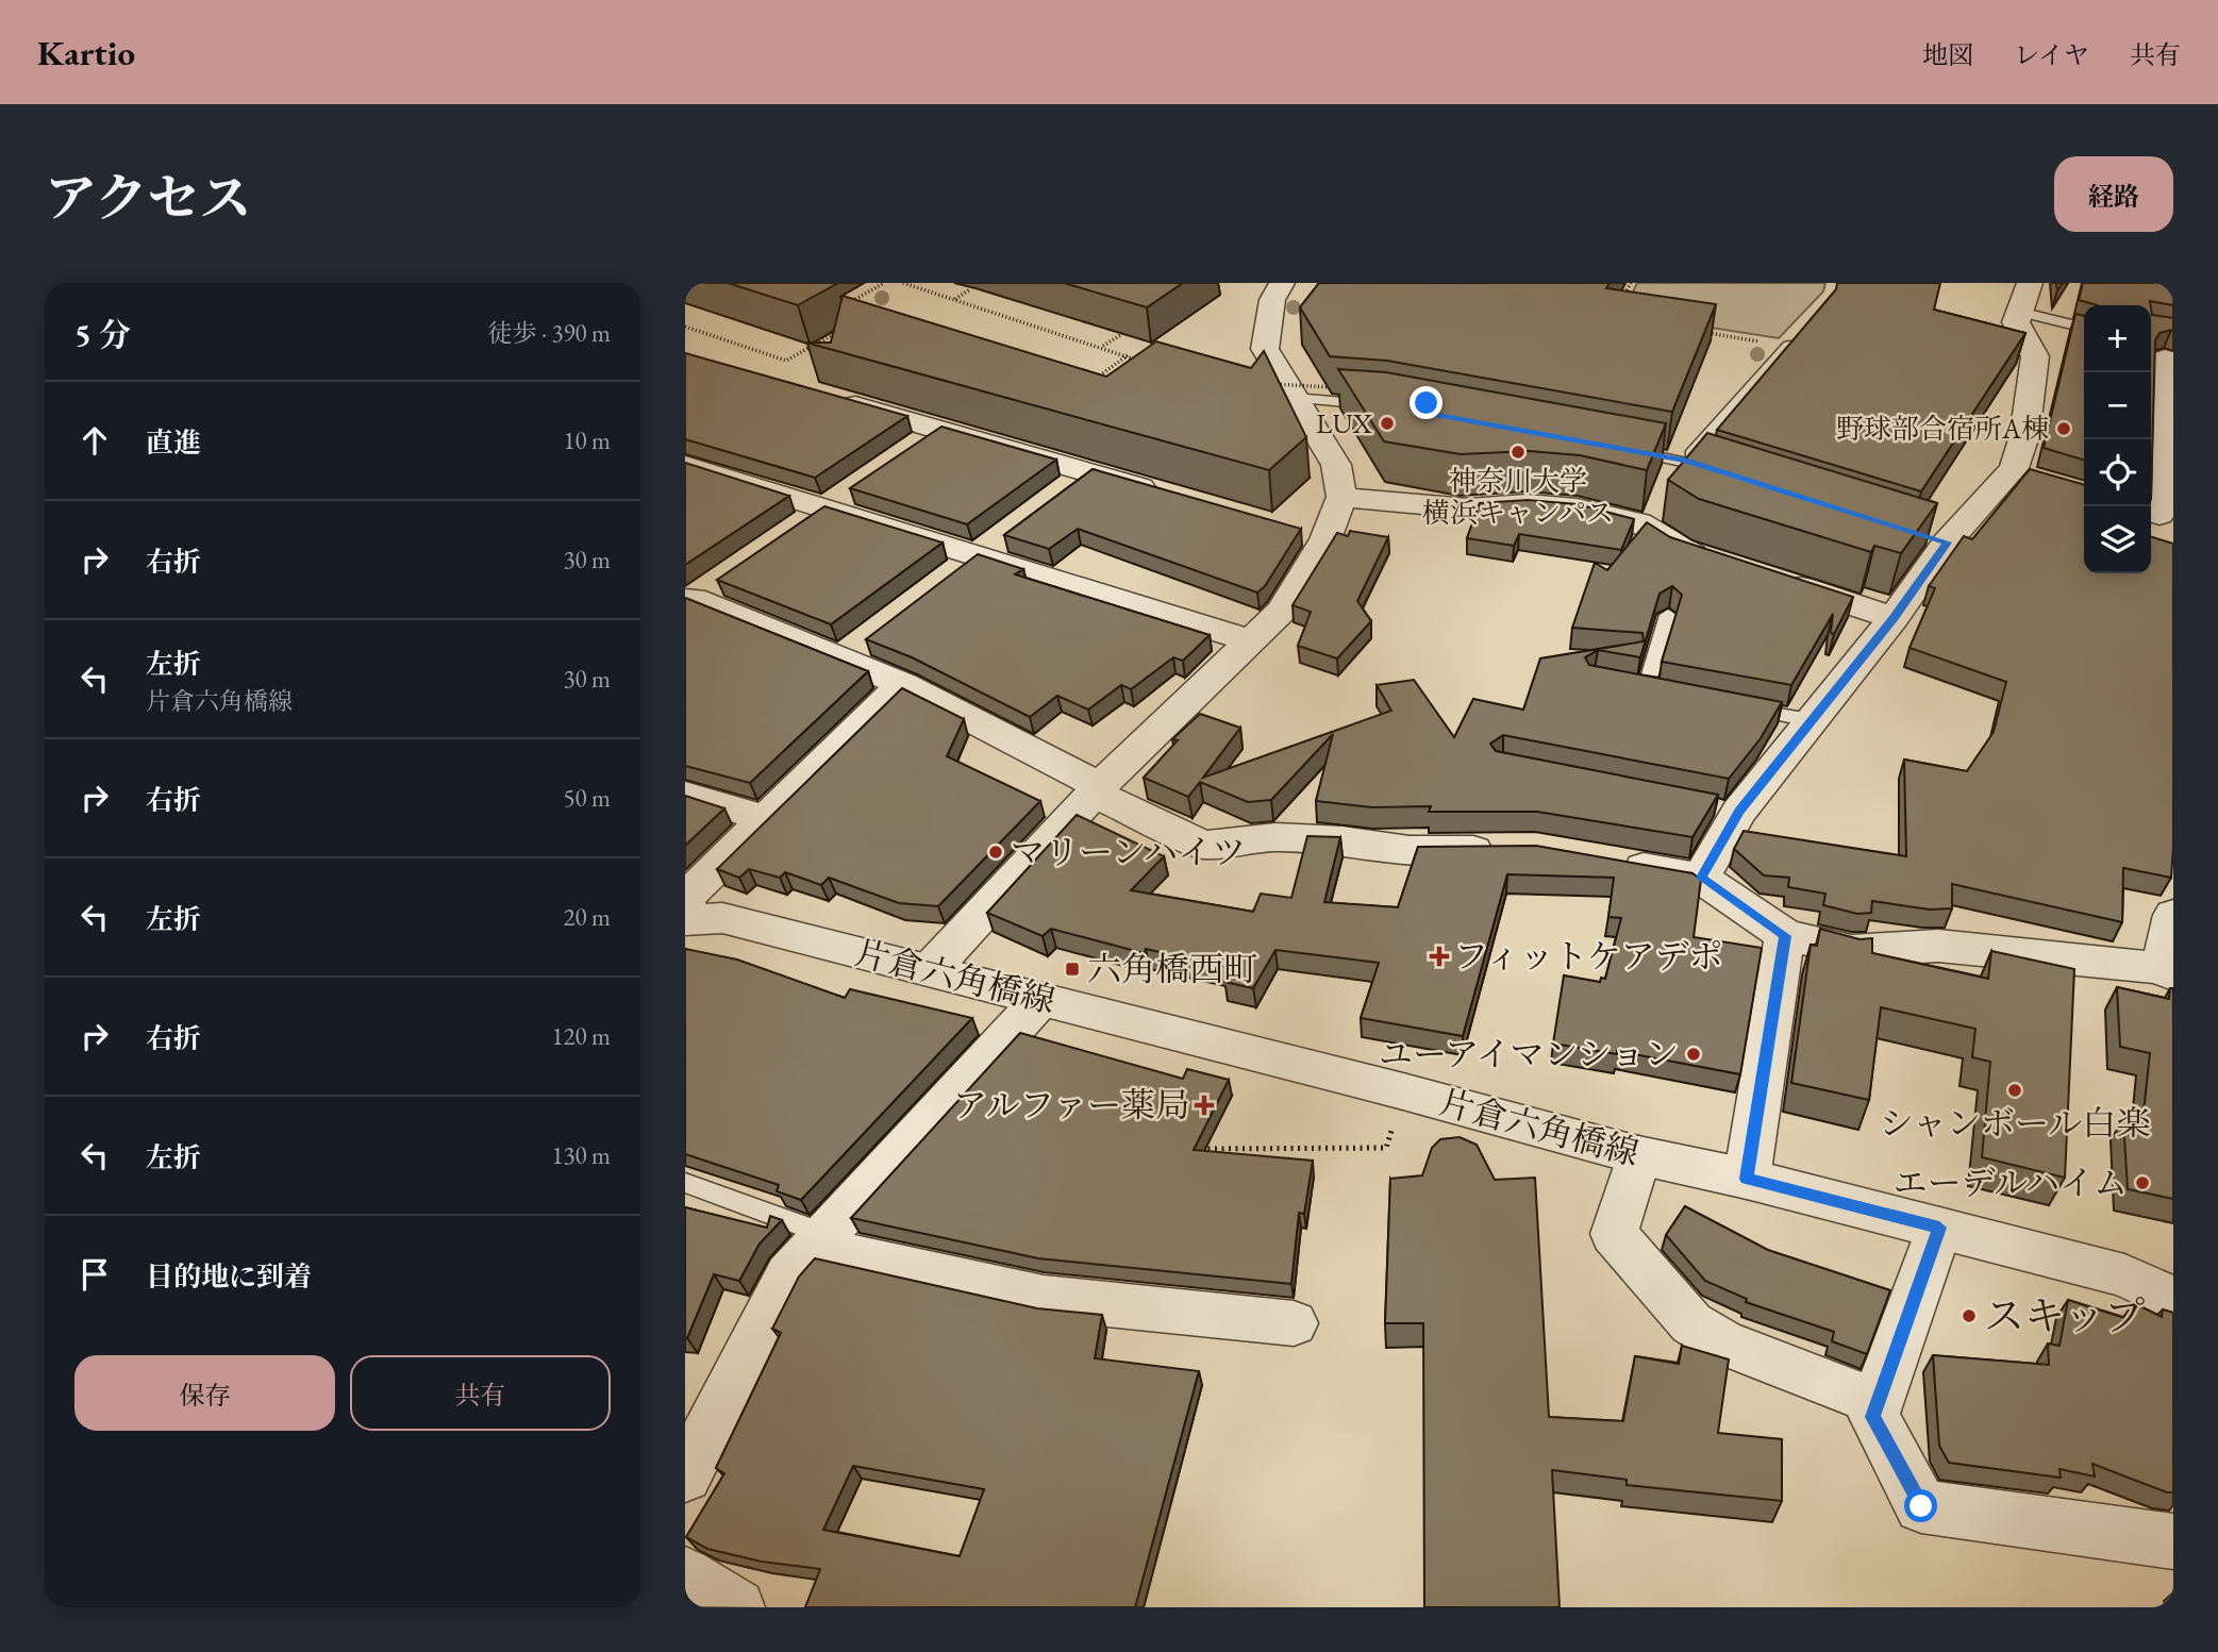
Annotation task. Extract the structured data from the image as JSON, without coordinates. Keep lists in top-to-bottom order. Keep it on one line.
{"streets":{"street":["片倉六角橋線"]},"places":{"other":["LUX","野球部合宿所A棟","神奈川大学 横浜キャンパス","マリーンハイツ","ユーアイマンション","シャンボール白楽","エーデルハイム","スキップ"],"health":["フィットケアデポ","アルファー薬局"],"transit":["六角橋西町"]},"page":{"header":"Kartio","nav":["地図","レイヤ","共有"],"title":"アクセス","buttons":["経路",["保存","共有"]],"heading":["5 分","徒歩 · 390 m"],"map_buttons":["+","−"],"list":[["直進","10 m"],["右折","30 m"],["左折","片倉六角橋線","30 m"],["右折","50 m"],["左折","20 m"],["右折","120 m"],["左折","130 m"],"目的地に到着"]}}
